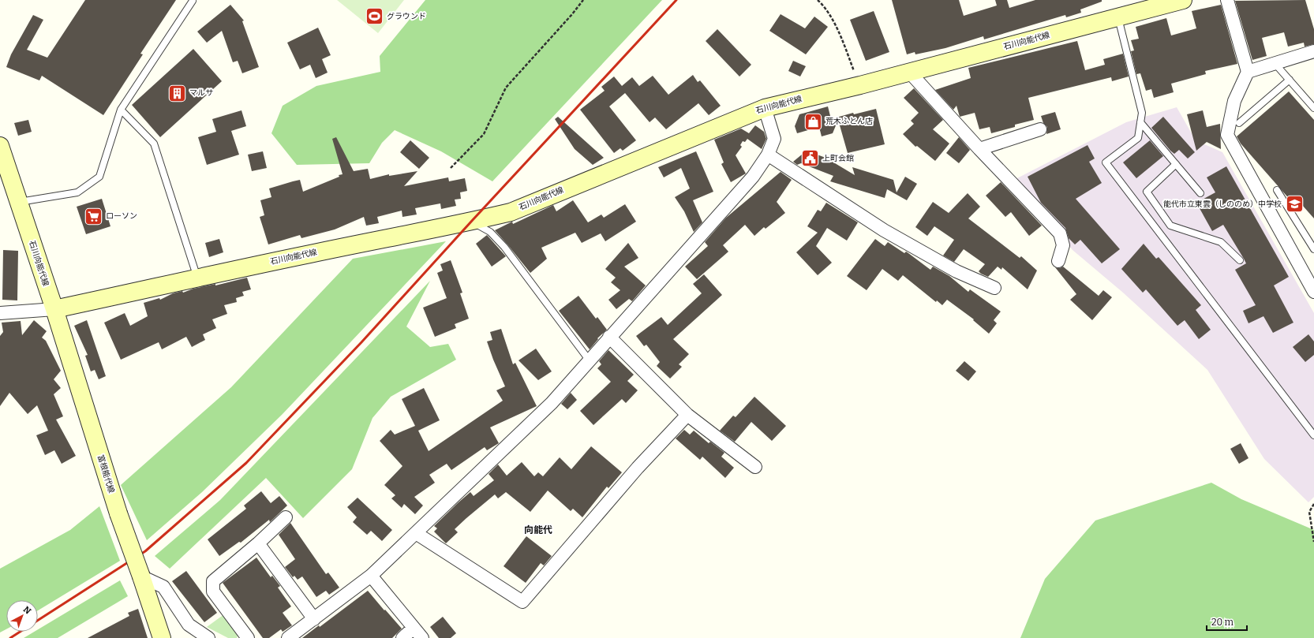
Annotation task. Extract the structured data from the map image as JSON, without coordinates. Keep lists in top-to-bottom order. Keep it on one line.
{"streets":{"main road":["石川向能代線","富根能代線"]},"crossings":[["石川向能代線","富根能代線"]],"districts":["向能代"],"places":{"sports":["グラウンド"],"building":["マルサ"],"shop":["荒木ふとん店"],"public building":["上町会館"],"school or university":["能代市立東雲（しののめ）中学校"],"supermarket":["ローソン"]},"scale_bar":"20 m","north":"top right"}
